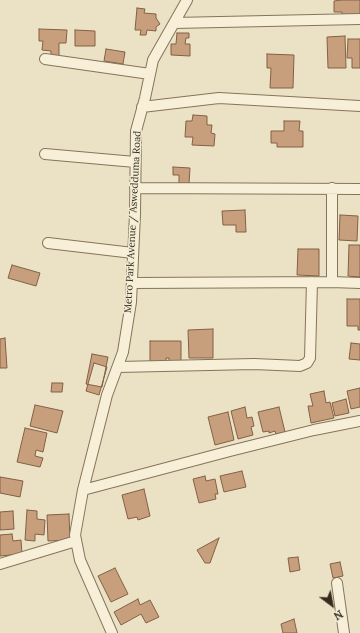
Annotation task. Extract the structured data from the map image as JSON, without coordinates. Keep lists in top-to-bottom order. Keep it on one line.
{"streets":{"street":["Metro Park Avenue / Aswedduma Road"]},"north":"bottom right"}
